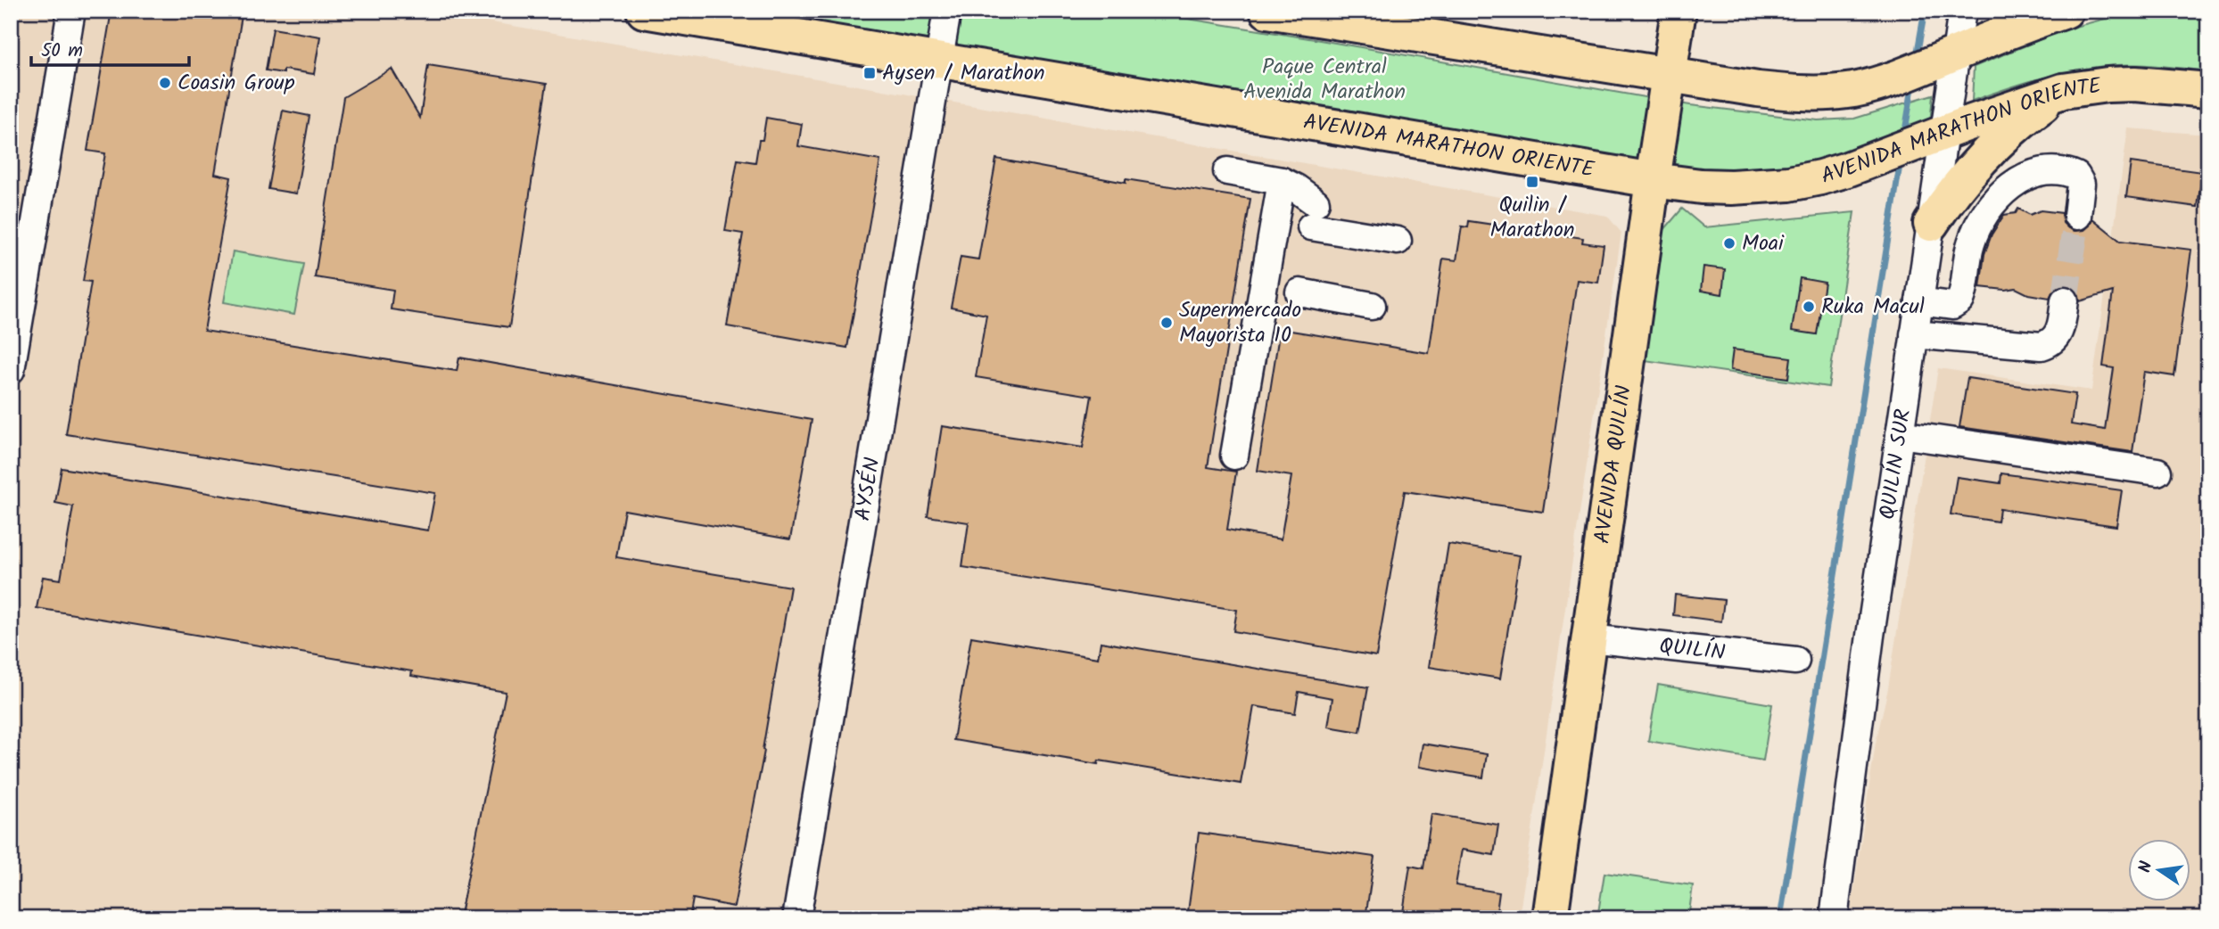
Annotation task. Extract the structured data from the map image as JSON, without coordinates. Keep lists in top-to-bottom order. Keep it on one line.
{"streets":{"main road":["AVENIDA MARATHON ORIENTE","AVENIDA QUILÍN"],"street":["QUILÍN SUR","AYSÉN","QUILÍN"]},"crossings":[["AVENIDA MARATHON ORIENTE","AVENIDA QUILÍN"],["AVENIDA MARATHON ORIENTE","QUILÍN SUR"],["AVENIDA MARATHON ORIENTE","AYSÉN"],["AVENIDA QUILÍN","QUILÍN"]],"parks":["Paque Central Avenida Marathon"],"places":{"transit":["Aysen / Marathon","Quilin / Marathon"],"other":["Coasin Group","Moai","Ruka Macul","Supermercado Mayorista 10"]},"scale_bar":"50 m","north":"left"}
